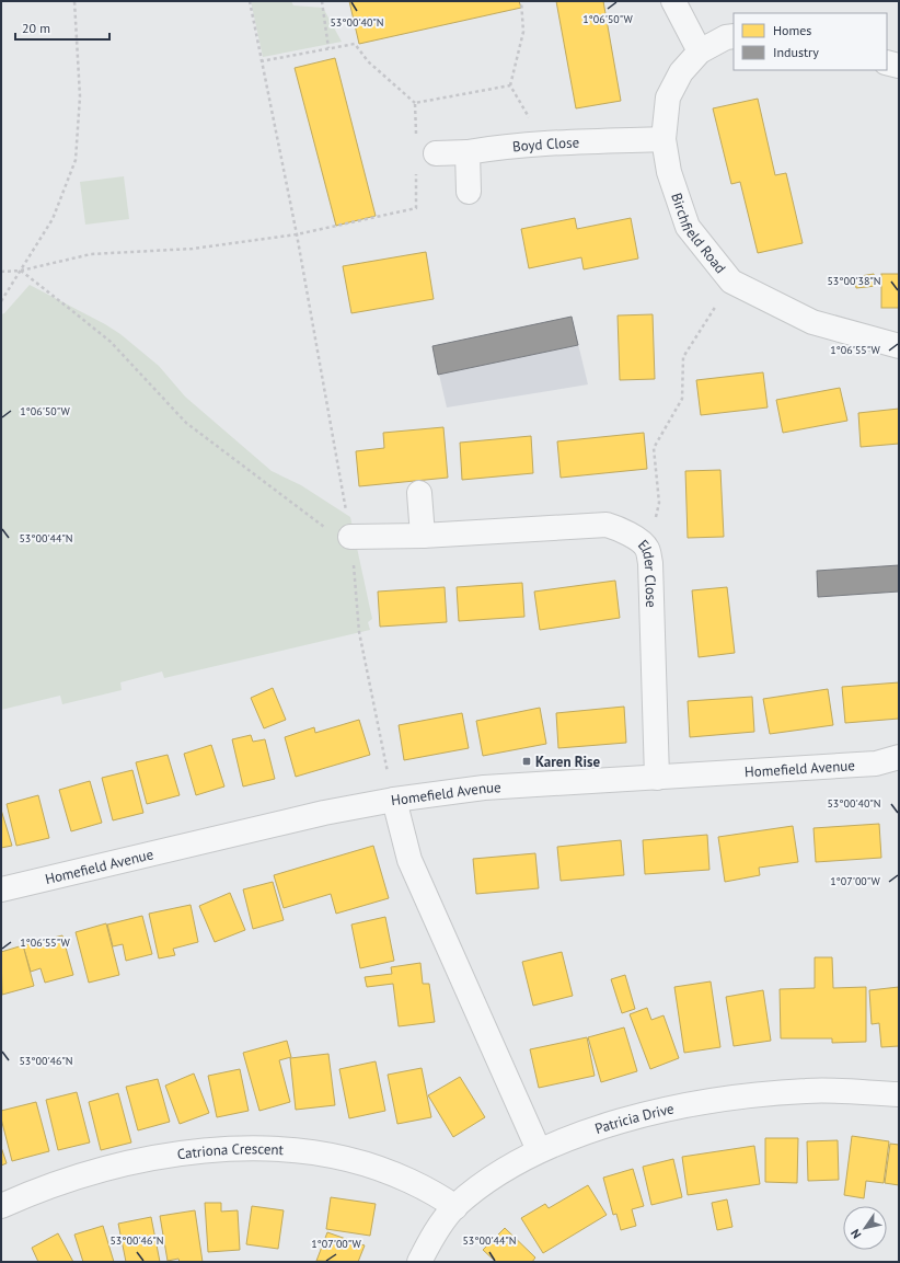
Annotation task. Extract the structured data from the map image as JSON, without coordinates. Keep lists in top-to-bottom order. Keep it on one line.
{"streets":{"street":["Boyd Close","Birchfield Road","Elder Close","Homefield Avenue","Patricia Drive","Catriona Crescent"]},"crossings":[["Boyd Close","Birchfield Road"],["Elder Close","Homefield Avenue"],["Patricia Drive","Catriona Crescent"]],"places":{"transit":["Karen Rise"]},"legend":["Homes","Industry"],"scale_bar":"20 m","north":"bottom left","coordinates":["1°06'50\"W","53°00'40\"N","53°00'38\"N","1°06'55\"W","53°00'44\"N","1°07'00\"W","53°00'46\"N"]}
